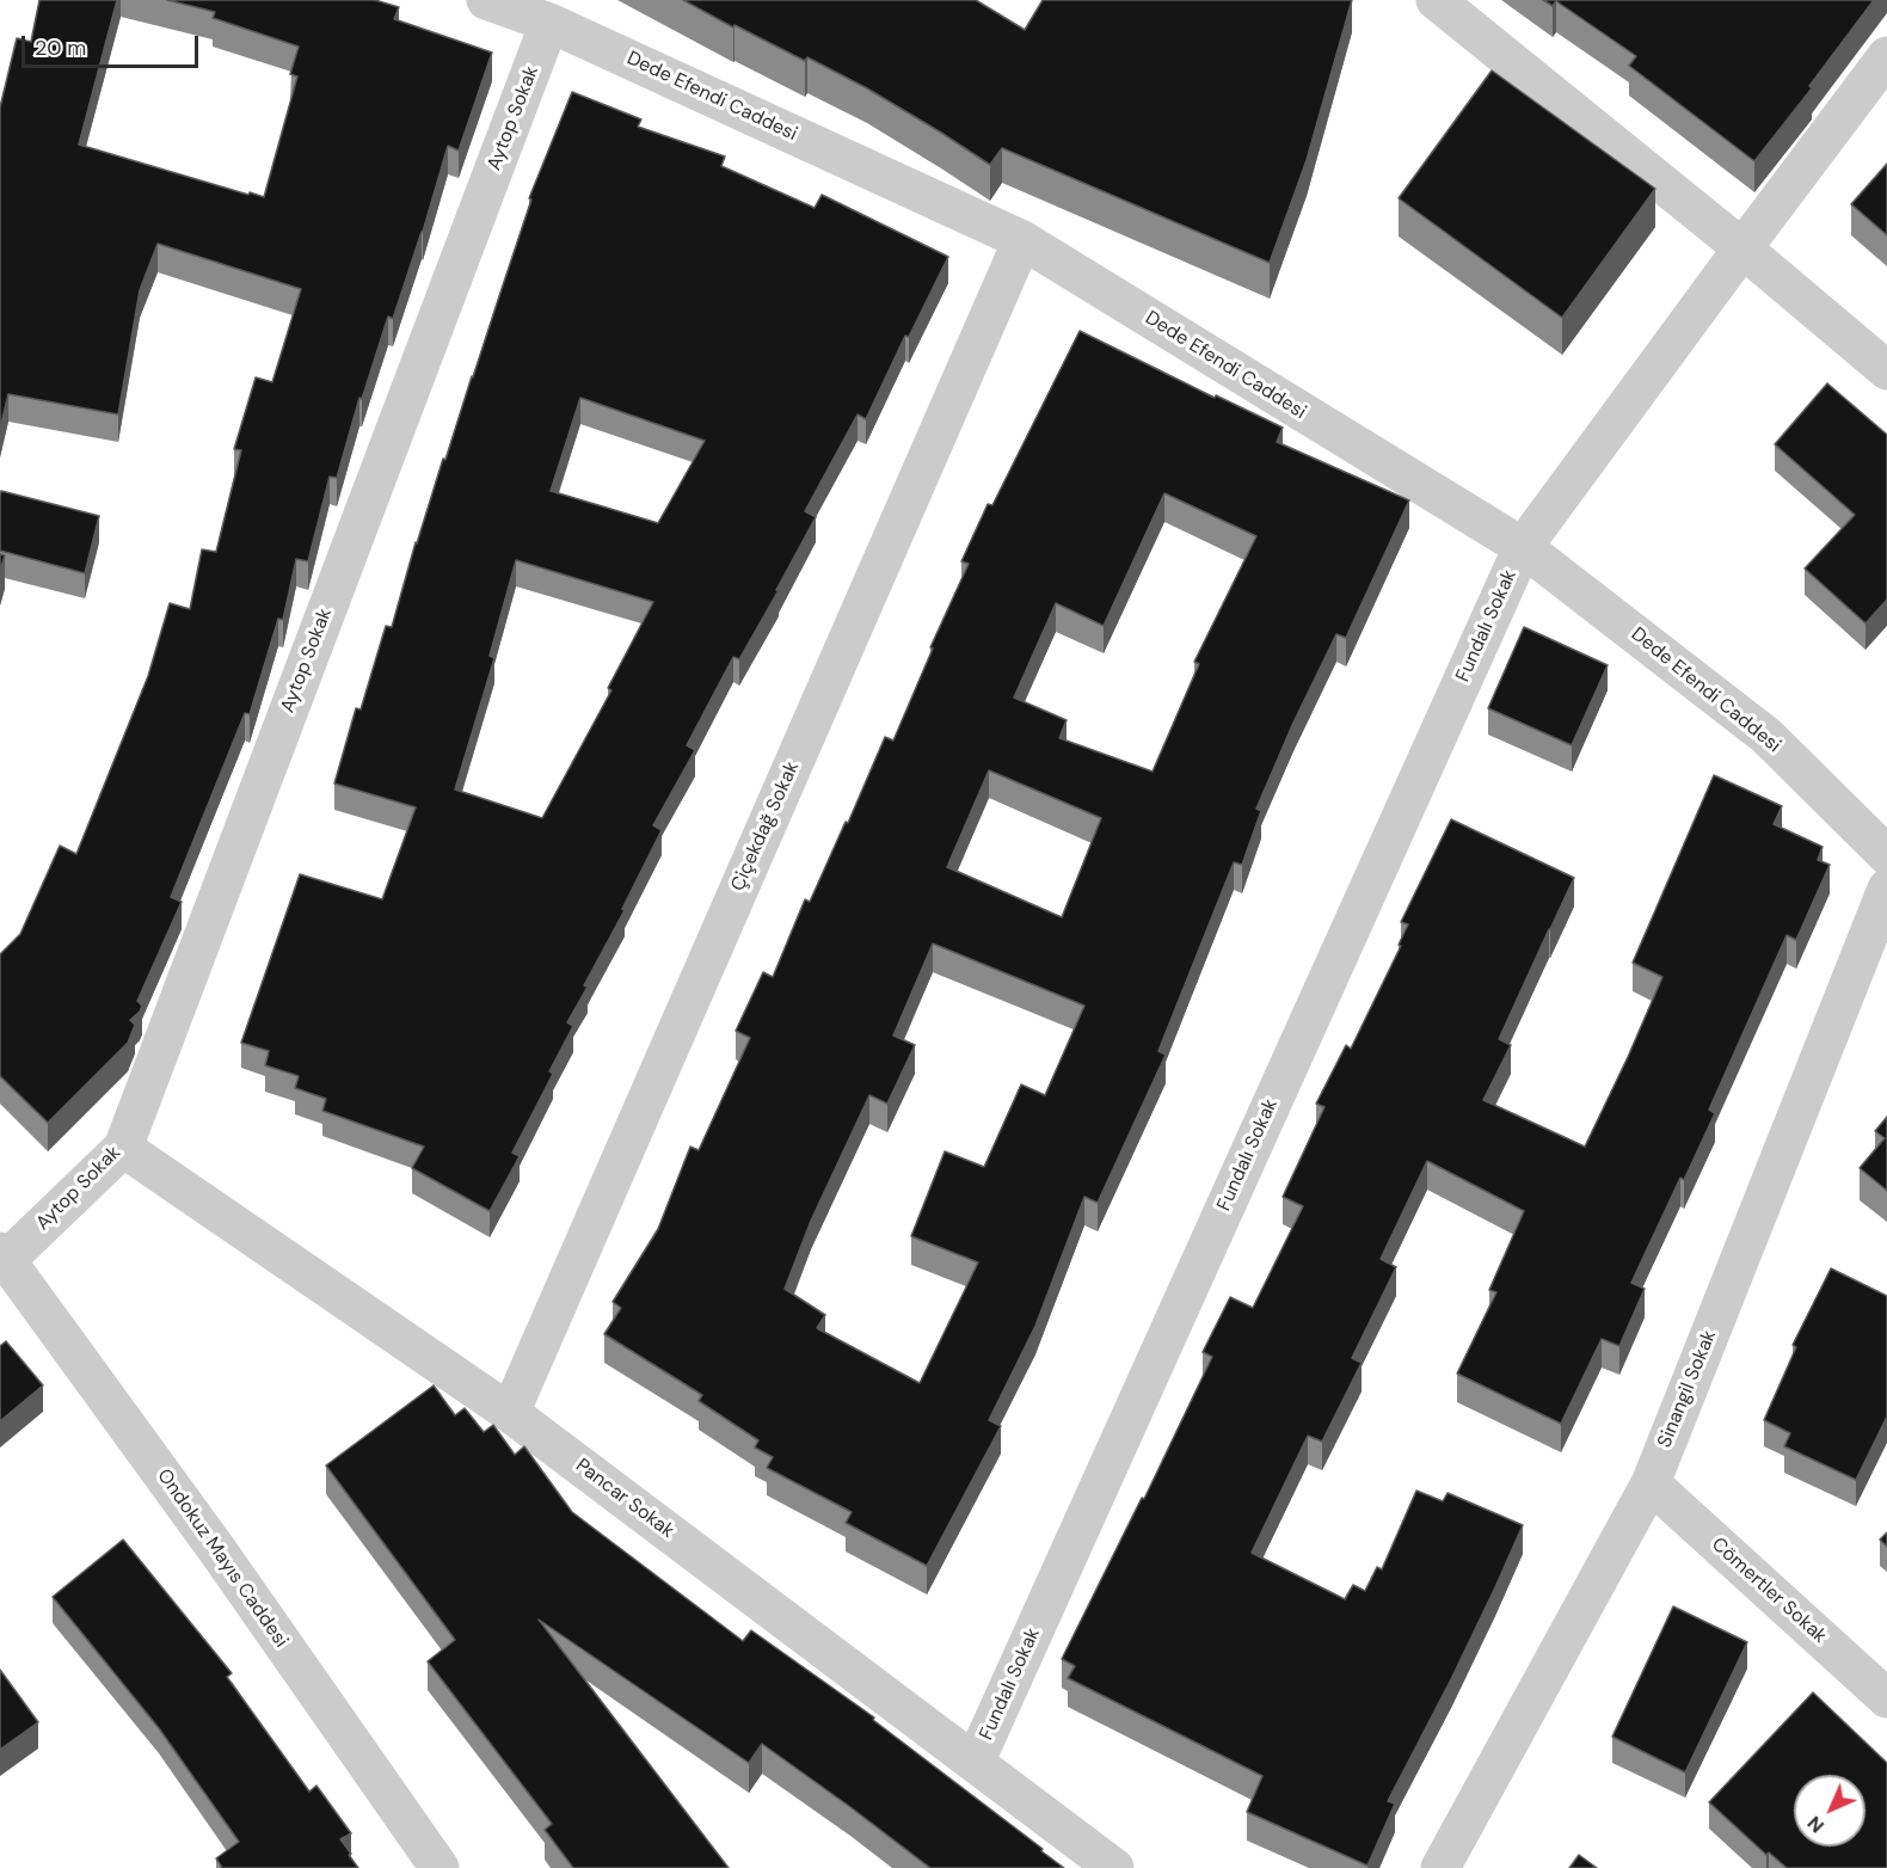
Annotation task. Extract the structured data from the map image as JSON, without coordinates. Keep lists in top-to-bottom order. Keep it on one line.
{"streets":{"street":["Dede Efendi Caddesi","Aytop Sokak","Fundalı Sokak","Çiçekdağ Sokak","Sinangil Sokak","Pancar Sokak","Ondokuz Mayıs Caddesi","Cömertler Sokak"]},"crossings":[["Dede Efendi Caddesi","Aytop Sokak"],["Dede Efendi Caddesi","Fundalı Sokak"],["Dede Efendi Caddesi","Çiçekdağ Sokak"],["Aytop Sokak","Pancar Sokak"],["Aytop Sokak","Ondokuz Mayıs Caddesi"],["Fundalı Sokak","Pancar Sokak"],["Çiçekdağ Sokak","Pancar Sokak"],["Sinangil Sokak","Cömertler Sokak"]],"scale_bar":"20 m","north":"bottom left"}
